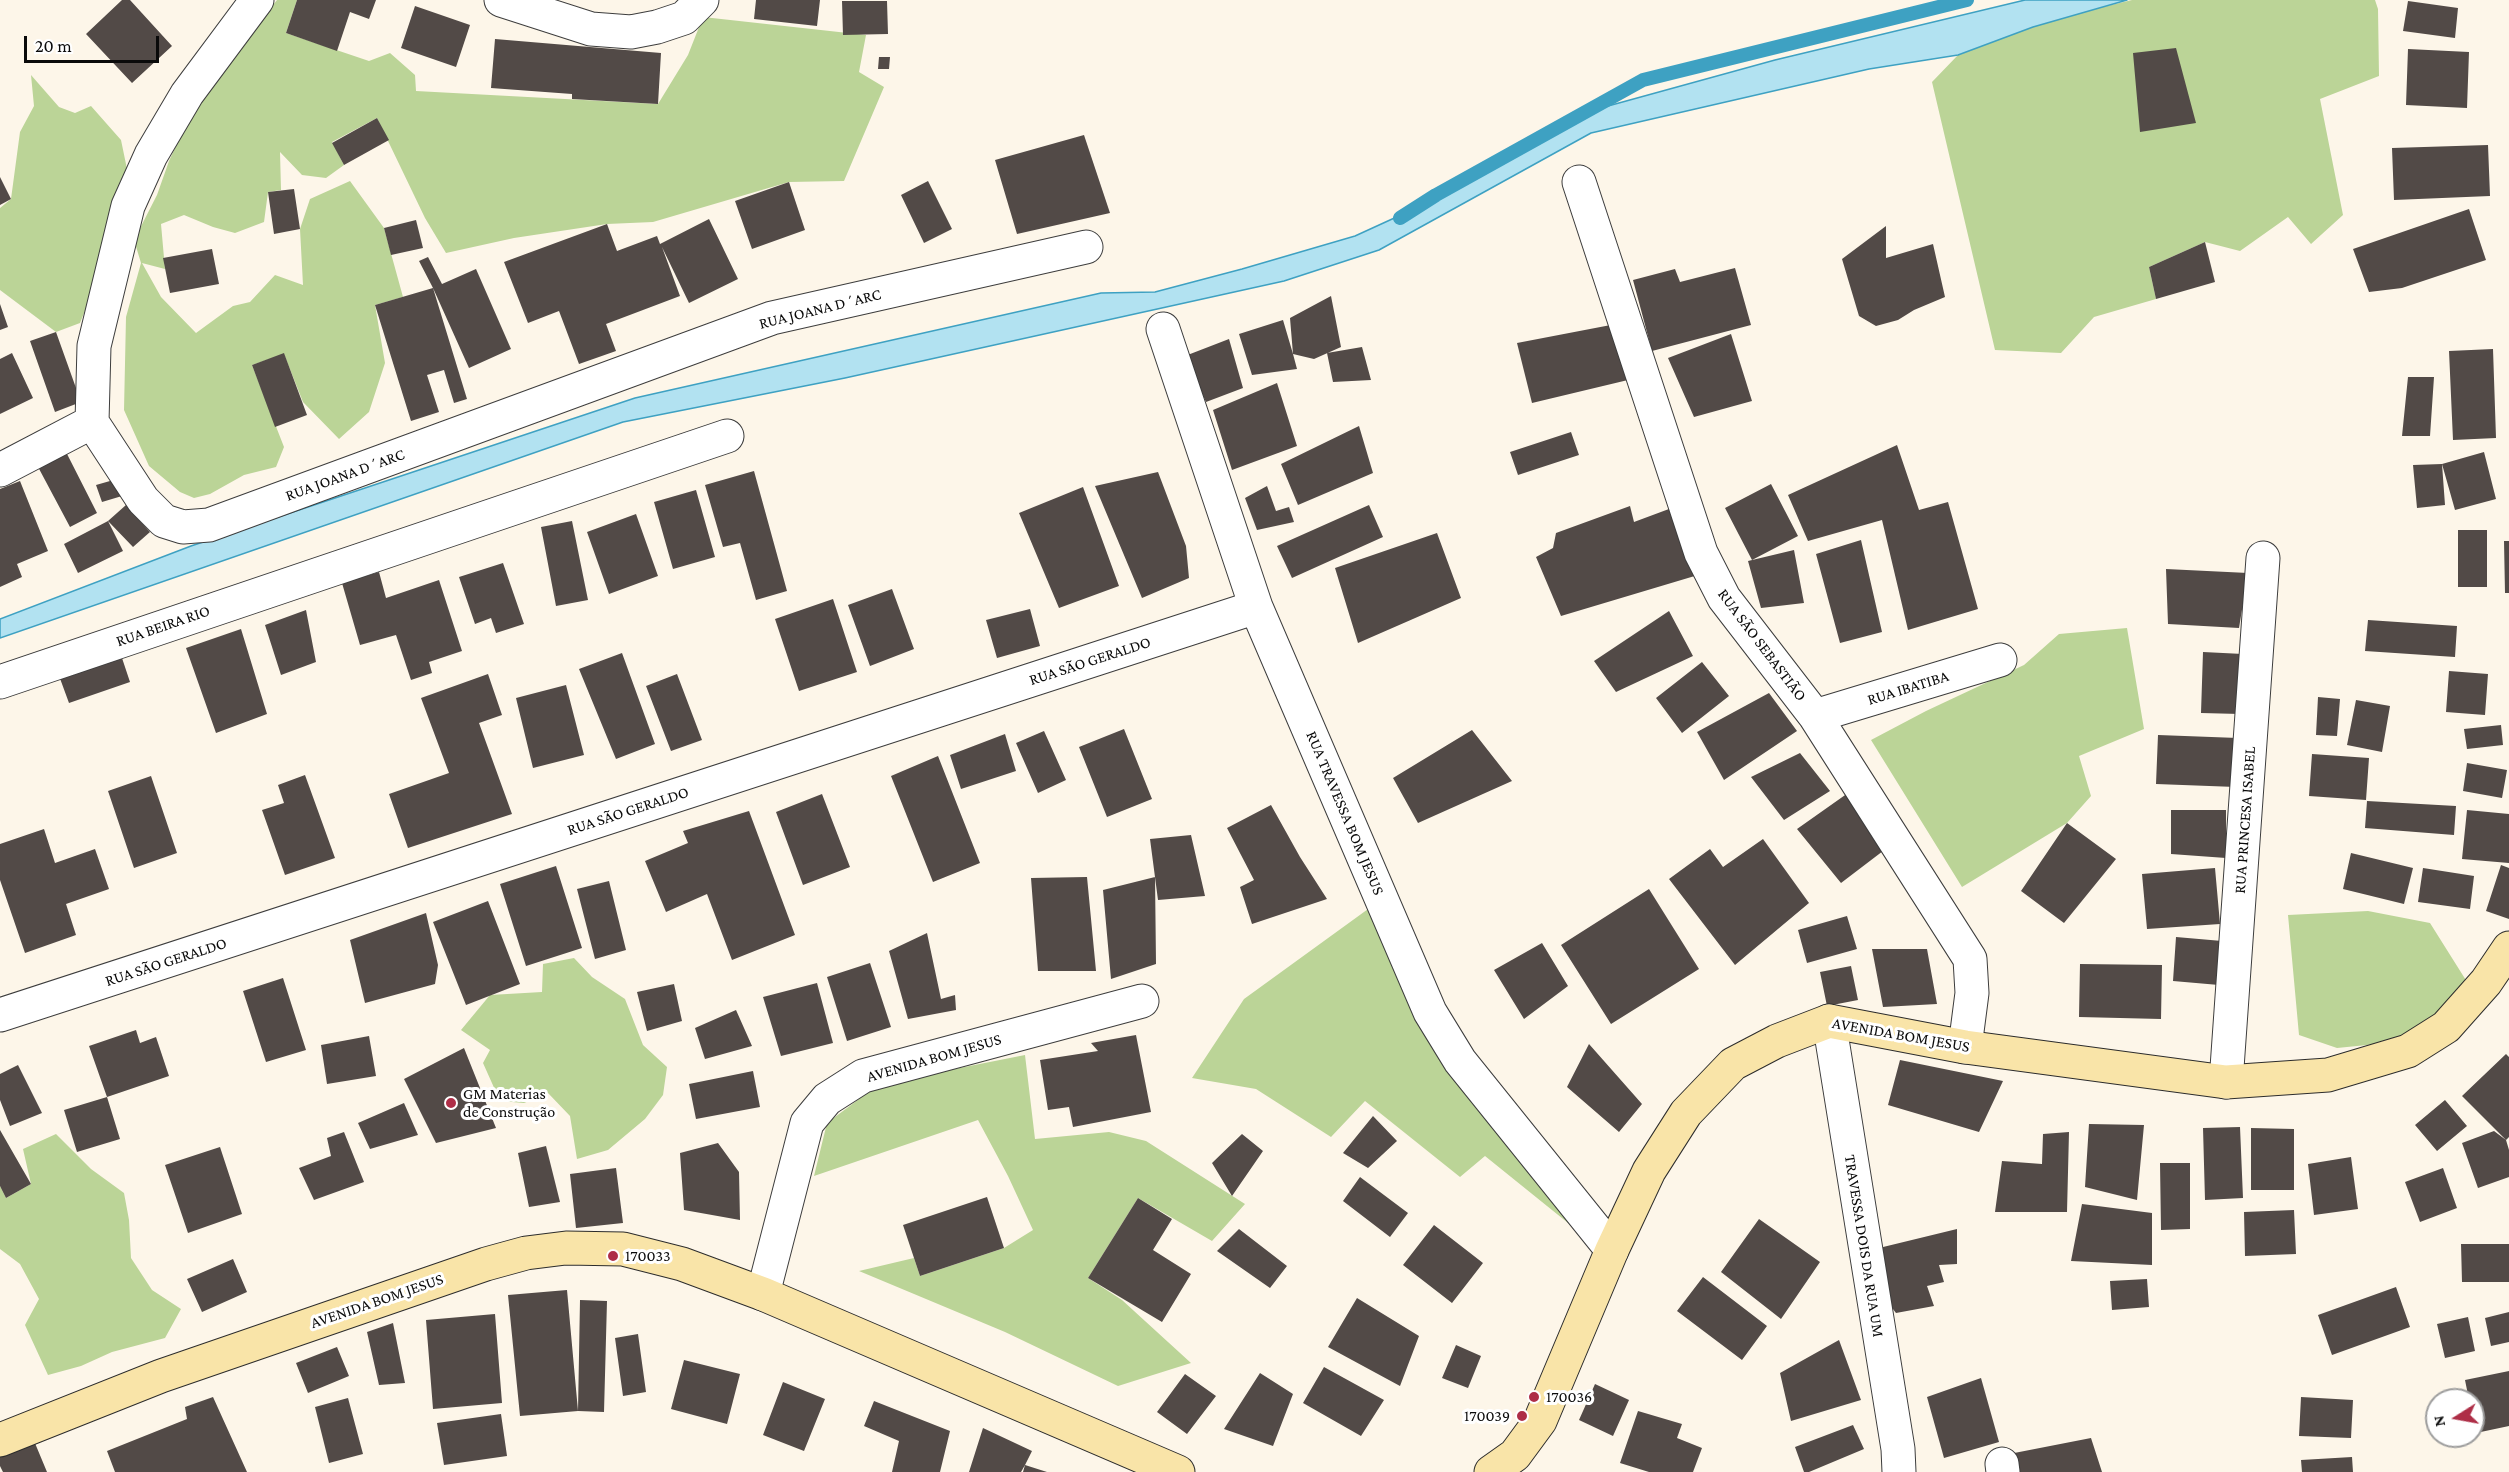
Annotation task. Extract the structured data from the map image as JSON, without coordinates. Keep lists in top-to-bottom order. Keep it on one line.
{"streets":{"main road":["AVENIDA BOM JESUS"],"street":["RUA JOANA D´ARC","RUA BEIRA RIO","RUA SÃO SEBASTIÃO","RUA SÃO GERALDO","RUA IBATIBA","RUA TRAVESSA BOM JESUS","RUA PRINCESA ISABEL","TRAVESSA DOIS DA RUA UM"]},"crossings":[["RUA SÃO SEBASTIÃO","RUA IBATIBA"],["RUA SÃO SEBASTIÃO","AVENIDA BOM JESUS"],["RUA SÃO GERALDO","RUA TRAVESSA BOM JESUS"],["RUA TRAVESSA BOM JESUS","AVENIDA BOM JESUS"],["RUA PRINCESA ISABEL","AVENIDA BOM JESUS"],["AVENIDA BOM JESUS","TRAVESSA DOIS DA RUA UM"]],"places":["GM Materias de Construção","170033","170036","170039"],"scale_bar":"20 m","north":"left"}
